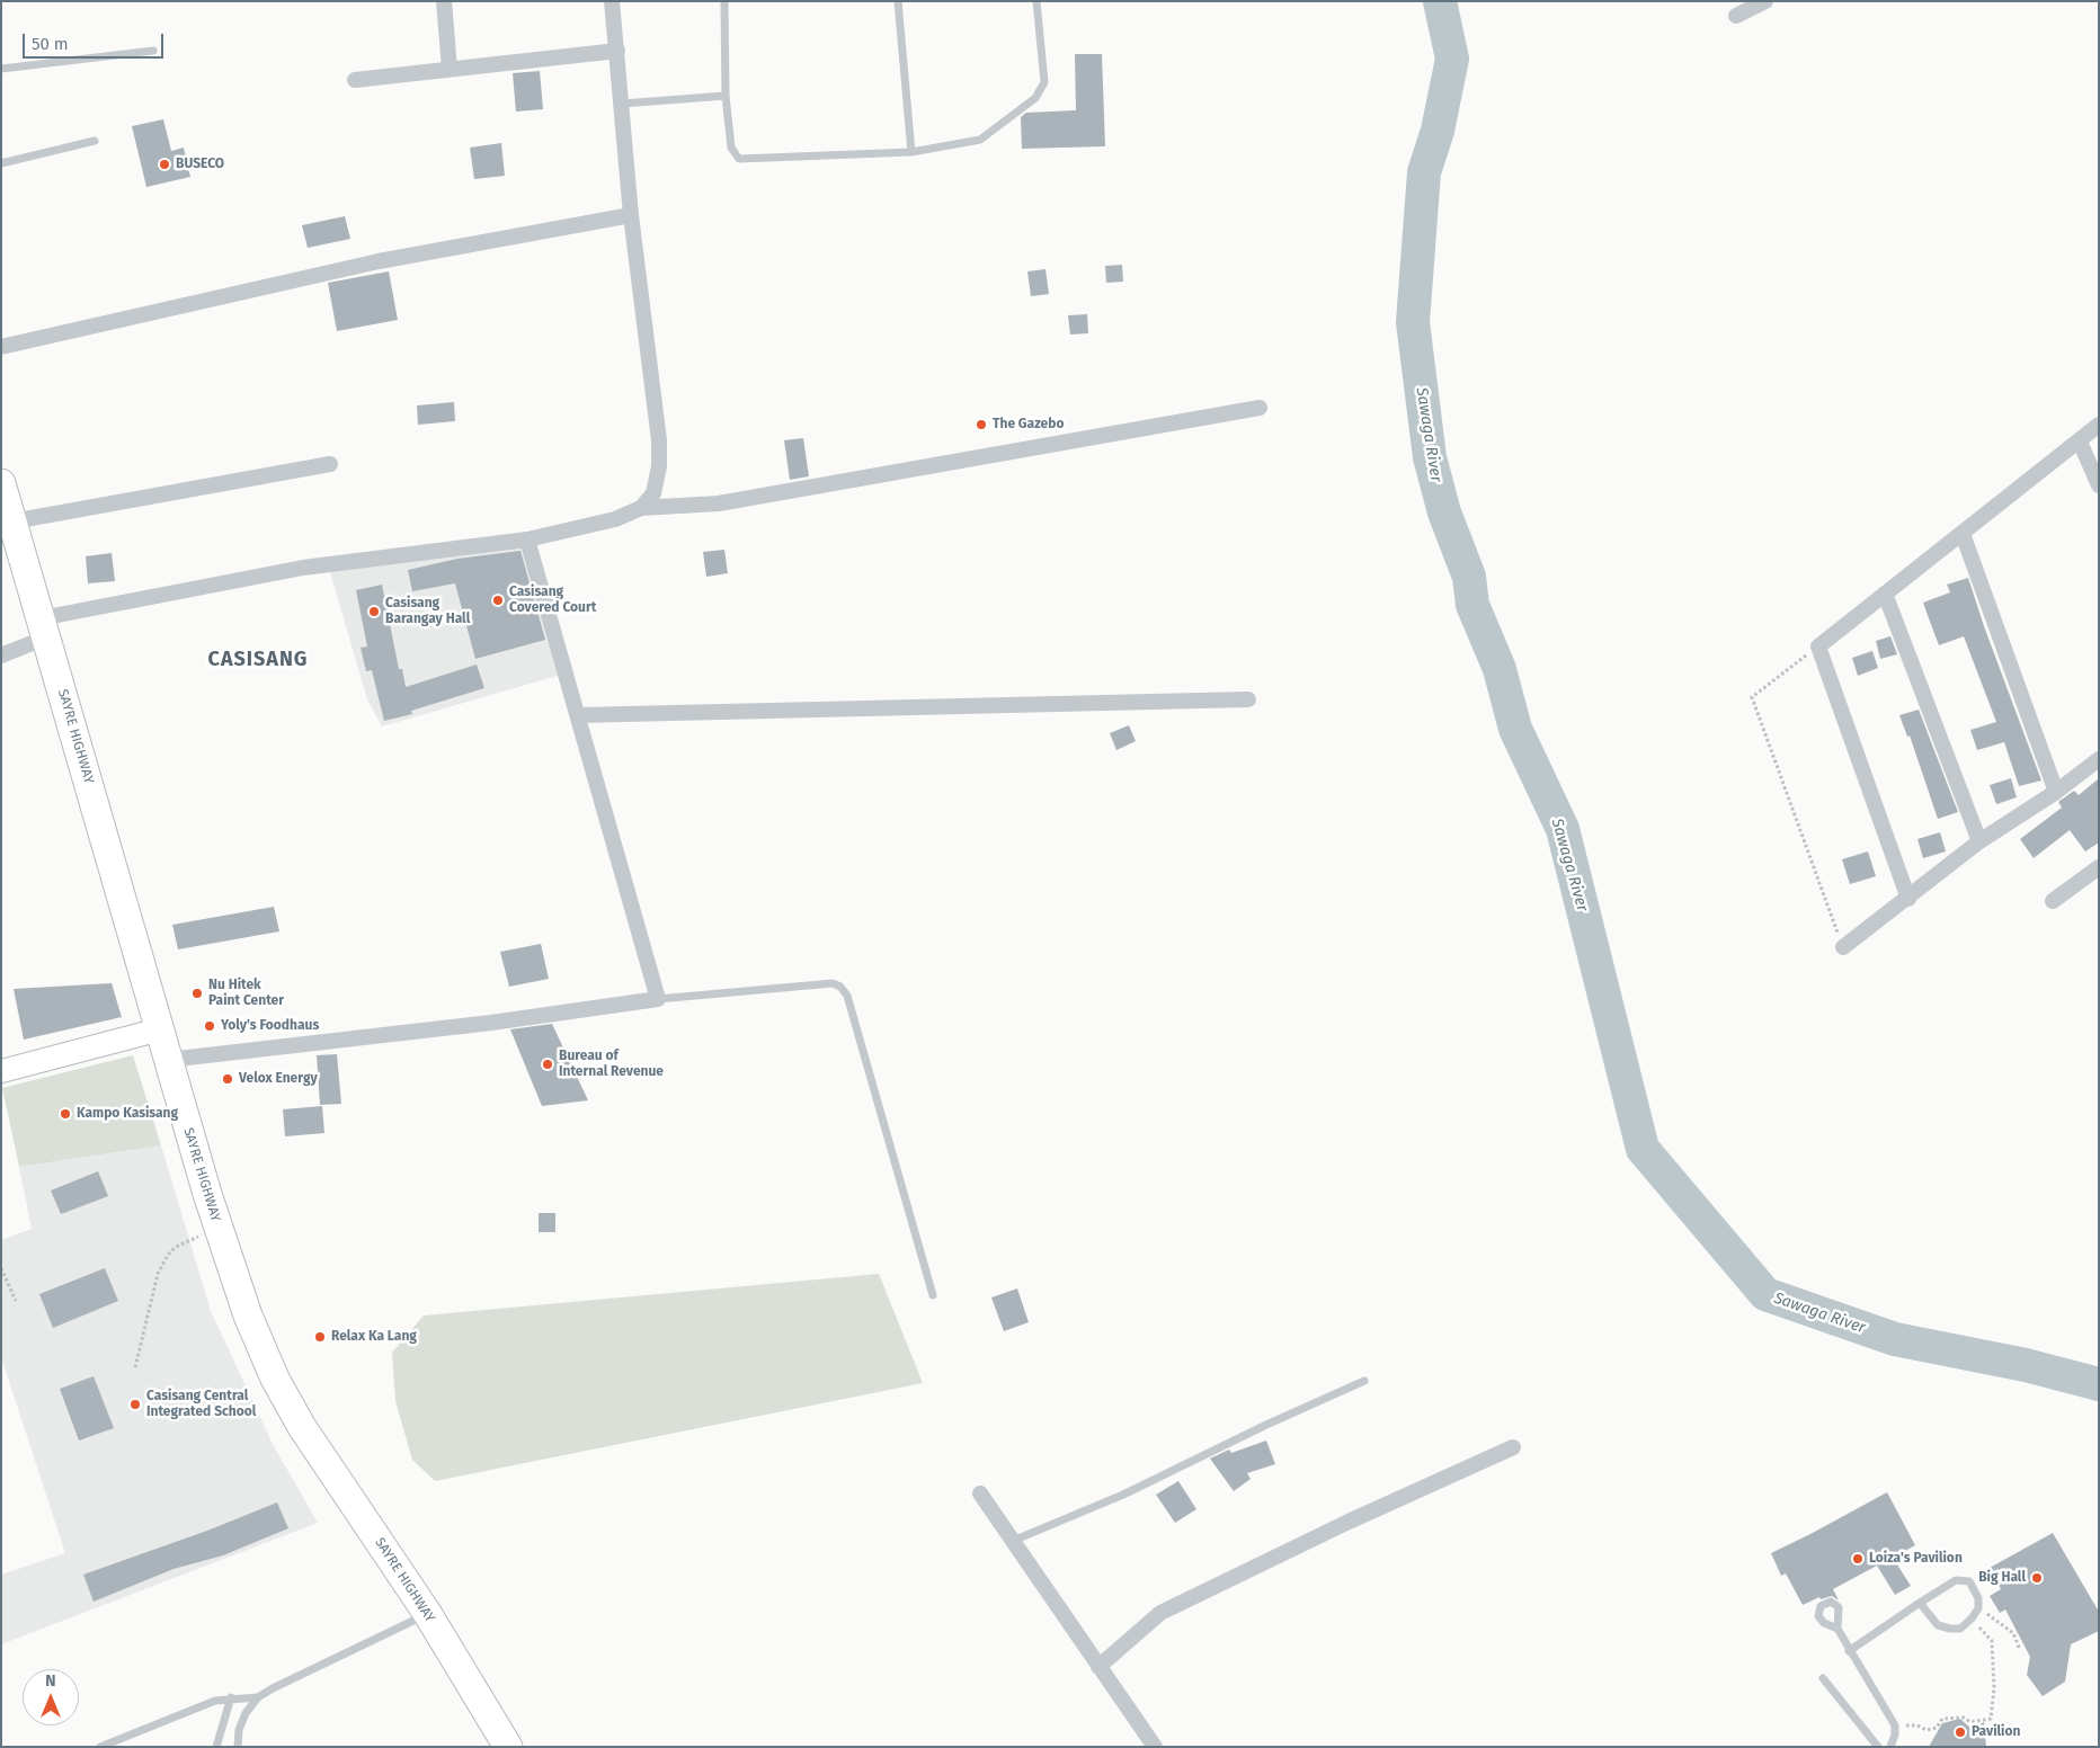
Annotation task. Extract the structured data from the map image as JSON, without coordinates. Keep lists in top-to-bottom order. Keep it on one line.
{"streets":{"highway":["SAYRE HIGHWAY"]},"districts":["CASISANG"],"water":["Sawaga River"],"places":["BUSECO","The Gazebo","Casisang Covered Court","Casisang Barangay Hall","Nu Hitek Paint Center","Yoly's Foodhaus","Bureau of Internal Revenue","Velox Energy","Kampo Kasisang","Relax Ka Lang","Casisang Central Integrated School","Loiza's Pavilion","Big Hall","Pavilion"],"scale_bar":"50 m","north":"top"}
